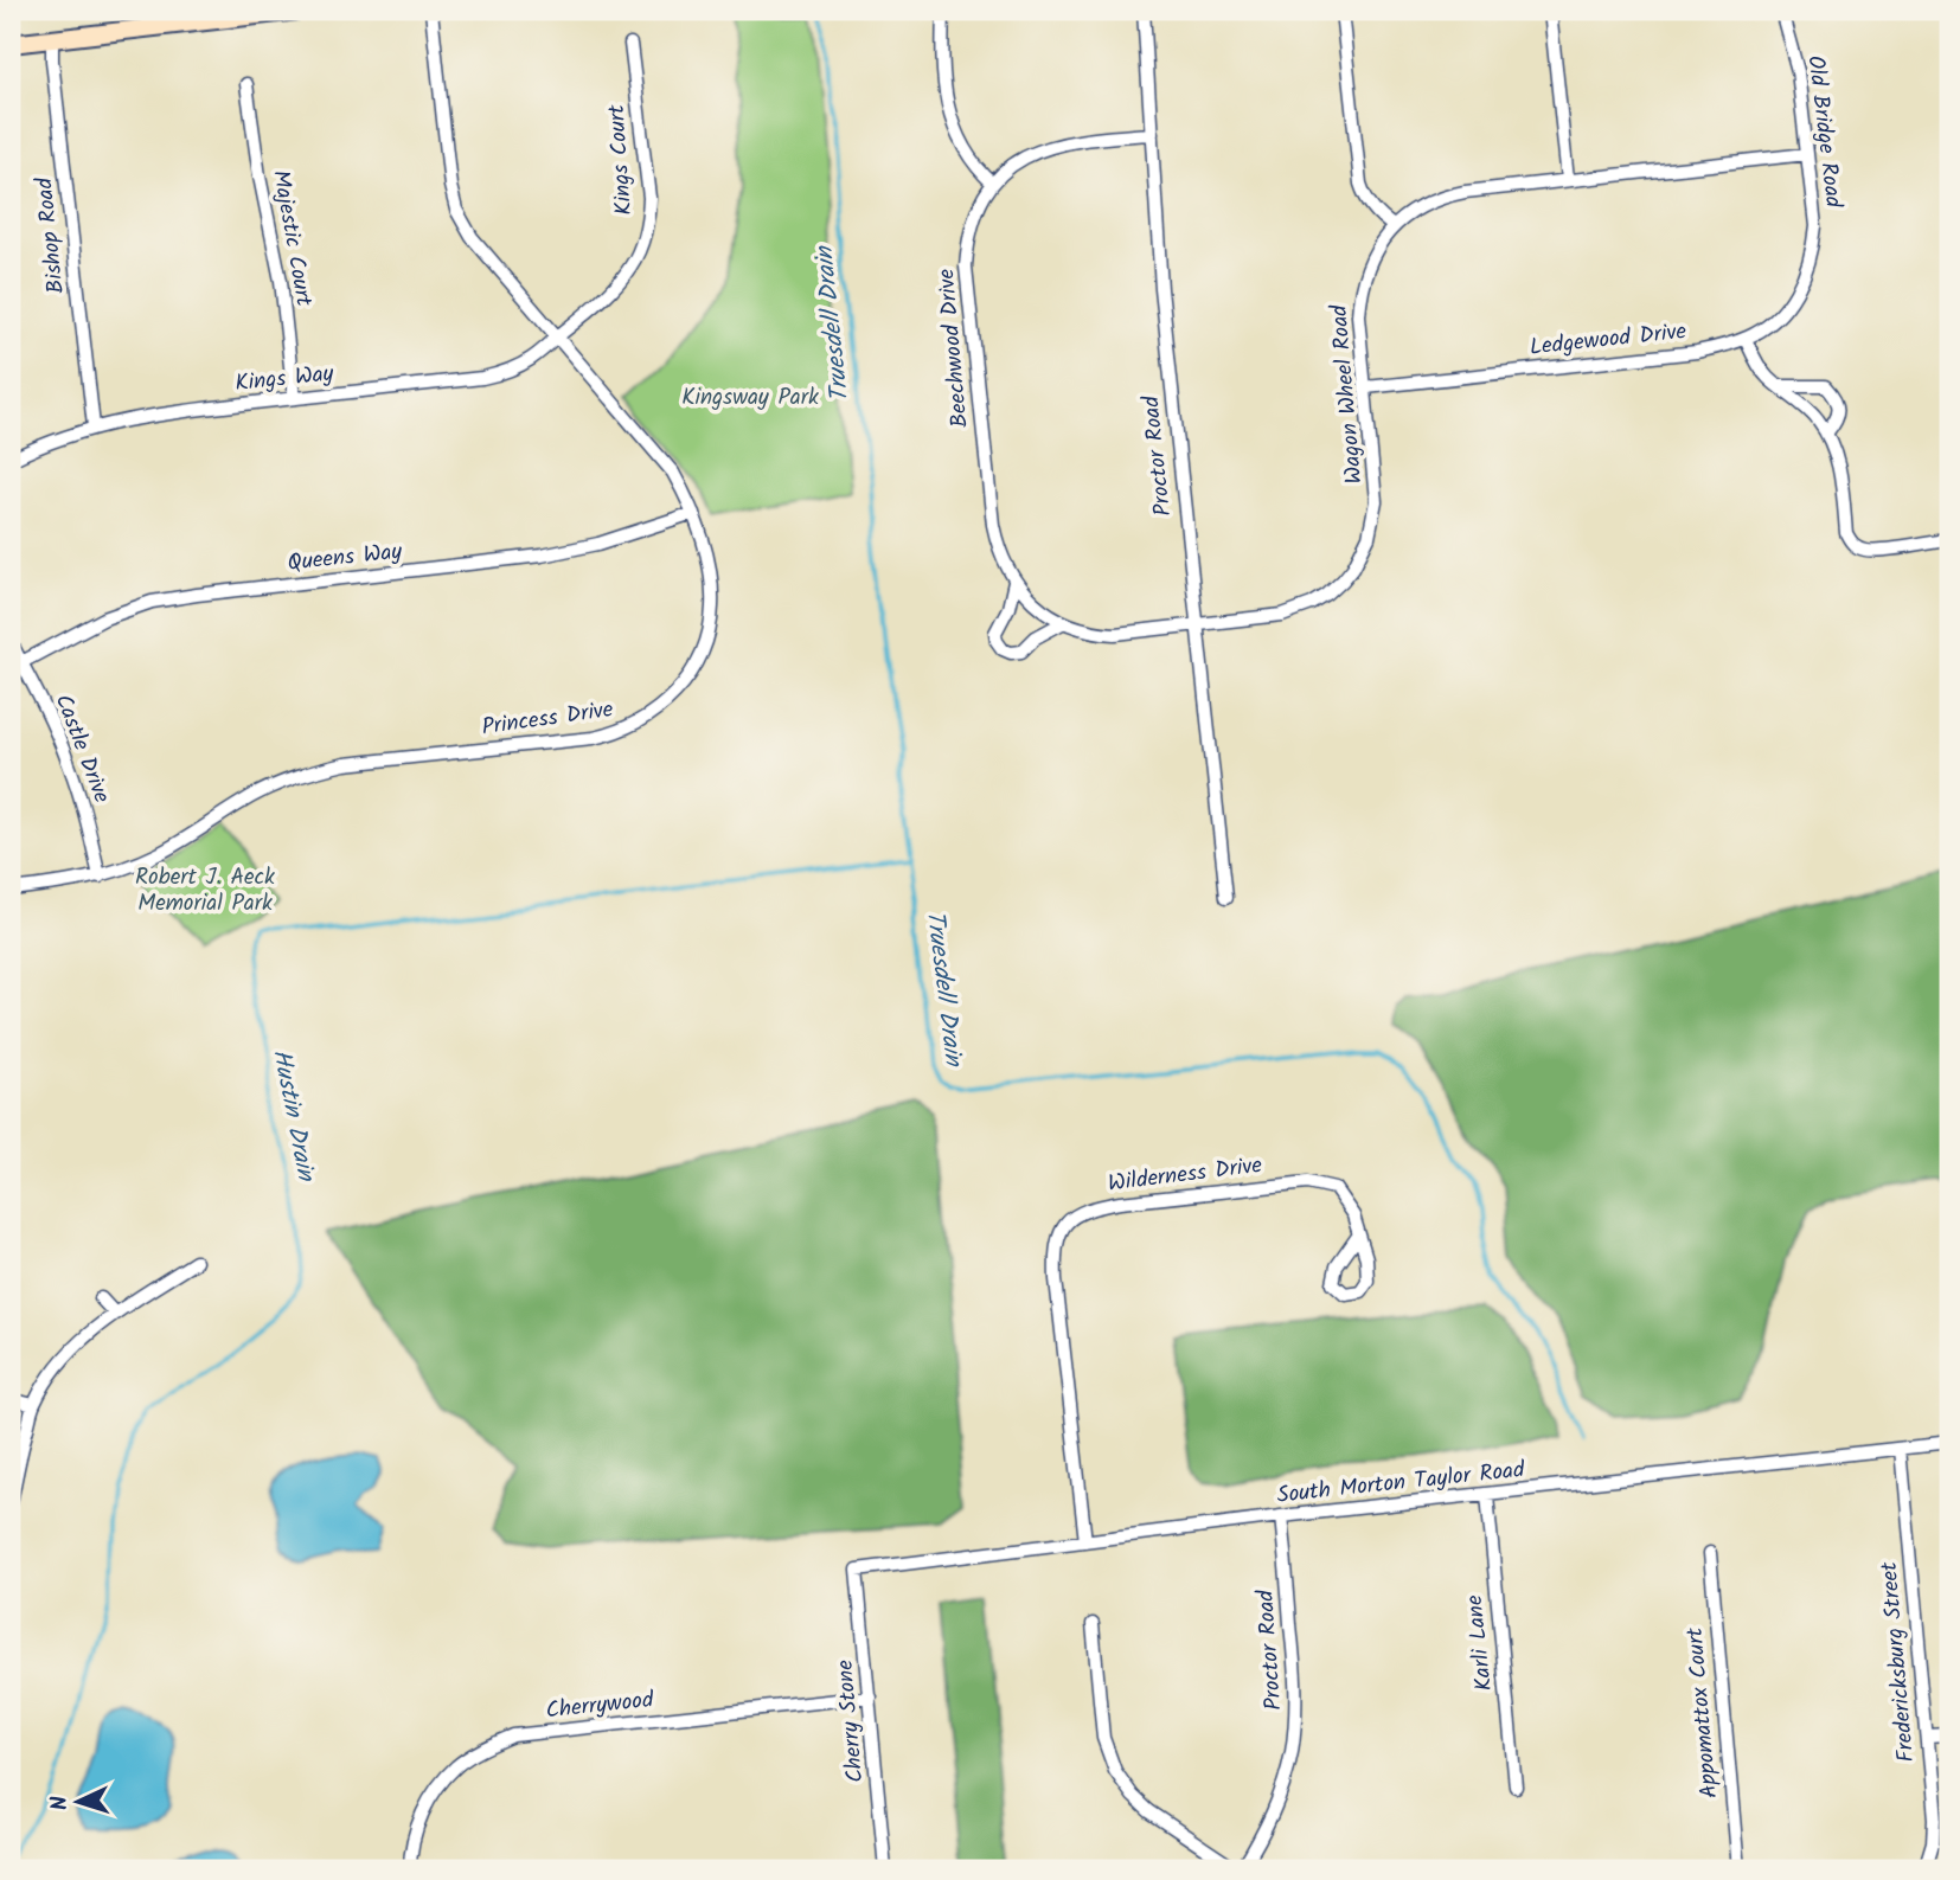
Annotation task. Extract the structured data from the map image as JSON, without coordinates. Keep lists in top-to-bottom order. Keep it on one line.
{"streets":{"street":["Old Bridge Road","Kings Court","Bishop Road","Majestic Court","Ledgewood Drive","Beechwood Drive","Kings Way","Wagon Wheel Road","Proctor Road","Queens Way","Princess Drive","Castle Drive","Wilderness Drive","South Morton Taylor Road","Karli Lane","Fredericksburg Street","Cherrywood","Appomattox Court","Cherry Stone"]},"crossings":[["Old Bridge Road","Ledgewood Drive"],["Old Bridge Road","Wagon Wheel Road"],["Kings Court","Kings Way"],["Kings Court","Princess Drive"],["Bishop Road","Kings Way"],["Majestic Court","Kings Way"],["Ledgewood Drive","Wagon Wheel Road"],["Beechwood Drive","Wagon Wheel Road"],["Beechwood Drive","Proctor Road"],["Kings Way","Princess Drive"],["Wagon Wheel Road","Proctor Road"],["Proctor Road","South Morton Taylor Road"],["Queens Way","Princess Drive"],["Queens Way","Castle Drive"],["Princess Drive","Castle Drive"],["Wilderness Drive","South Morton Taylor Road"],["South Morton Taylor Road","Karli Lane"],["South Morton Taylor Road","Fredericksburg Street"],["South Morton Taylor Road","Cherry Stone"],["Cherrywood","Cherry Stone"]],"water":["Truesdell Drain","Hustin Drain"],"parks":["Kingsway Park","Robert J. Aeck Memorial Park"],"north":"left"}
